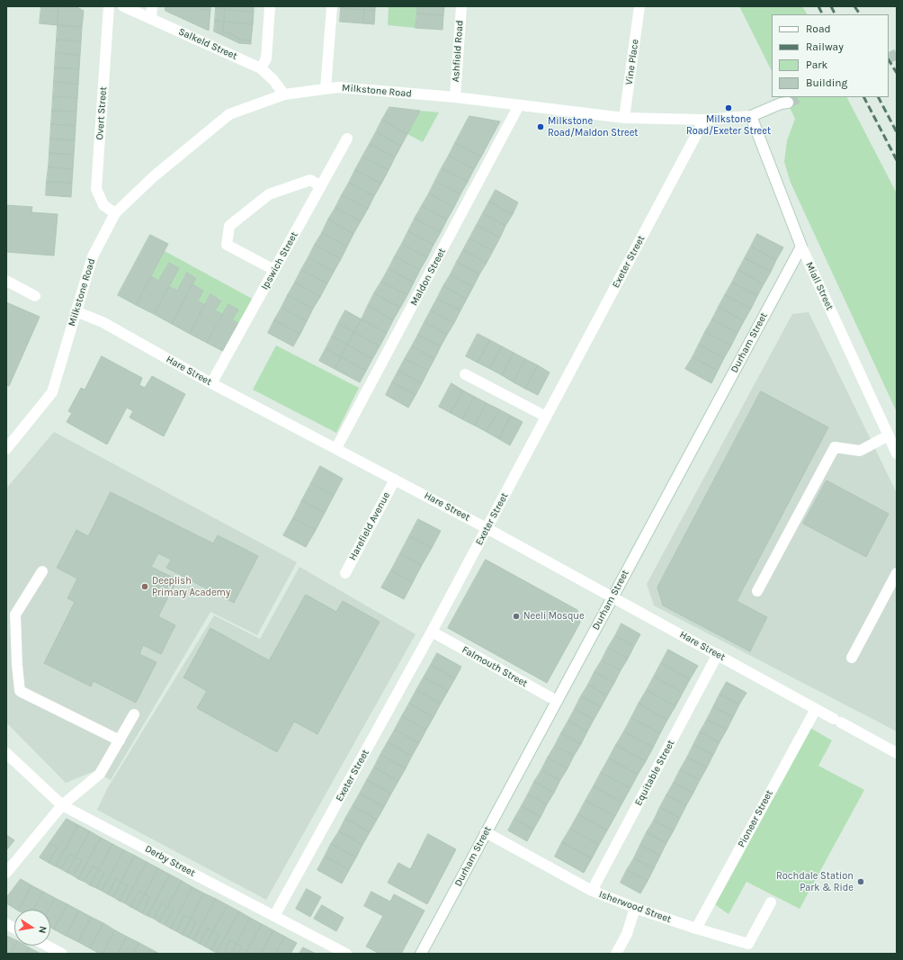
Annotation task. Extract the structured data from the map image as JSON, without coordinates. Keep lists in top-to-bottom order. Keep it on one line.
{"streets":{"street":["Salkeld Street","Ashfield Road","Vine Place","Milkstone Road","Overt Street","Ipswich Street","Exeter Street","Maldon Street","Miall Street","Durham Street","Hare Street","Harefield Avenue","Falmouth Street","Equitable Street","Pioneer Street","Derby Street","Isherwood Street"]},"crossings":[["Salkeld Street","Milkstone Road"],["Ashfield Road","Milkstone Road"],["Vine Place","Milkstone Road"],["Milkstone Road","Overt Street"],["Milkstone Road","Exeter Street"],["Milkstone Road","Maldon Street"],["Milkstone Road","Miall Street"],["Milkstone Road","Hare Street"],["Ipswich Street","Hare Street"],["Exeter Street","Hare Street"],["Exeter Street","Falmouth Street"],["Exeter Street","Derby Street"],["Maldon Street","Hare Street"],["Miall Street","Durham Street"],["Durham Street","Hare Street"],["Durham Street","Falmouth Street"],["Durham Street","Isherwood Street"],["Hare Street","Harefield Avenue"],["Hare Street","Equitable Street"],["Hare Street","Pioneer Street"],["Equitable Street","Isherwood Street"],["Pioneer Street","Isherwood Street"]],"places":["Milkstone Road/Exeter Street","Milkstone Road/Maldon Street","Deeplish Primary Academy","Neeli Mosque","Rochdale Station Park & Ride"],"legend":["Road","Railway","Park","Building"],"north":"right"}
